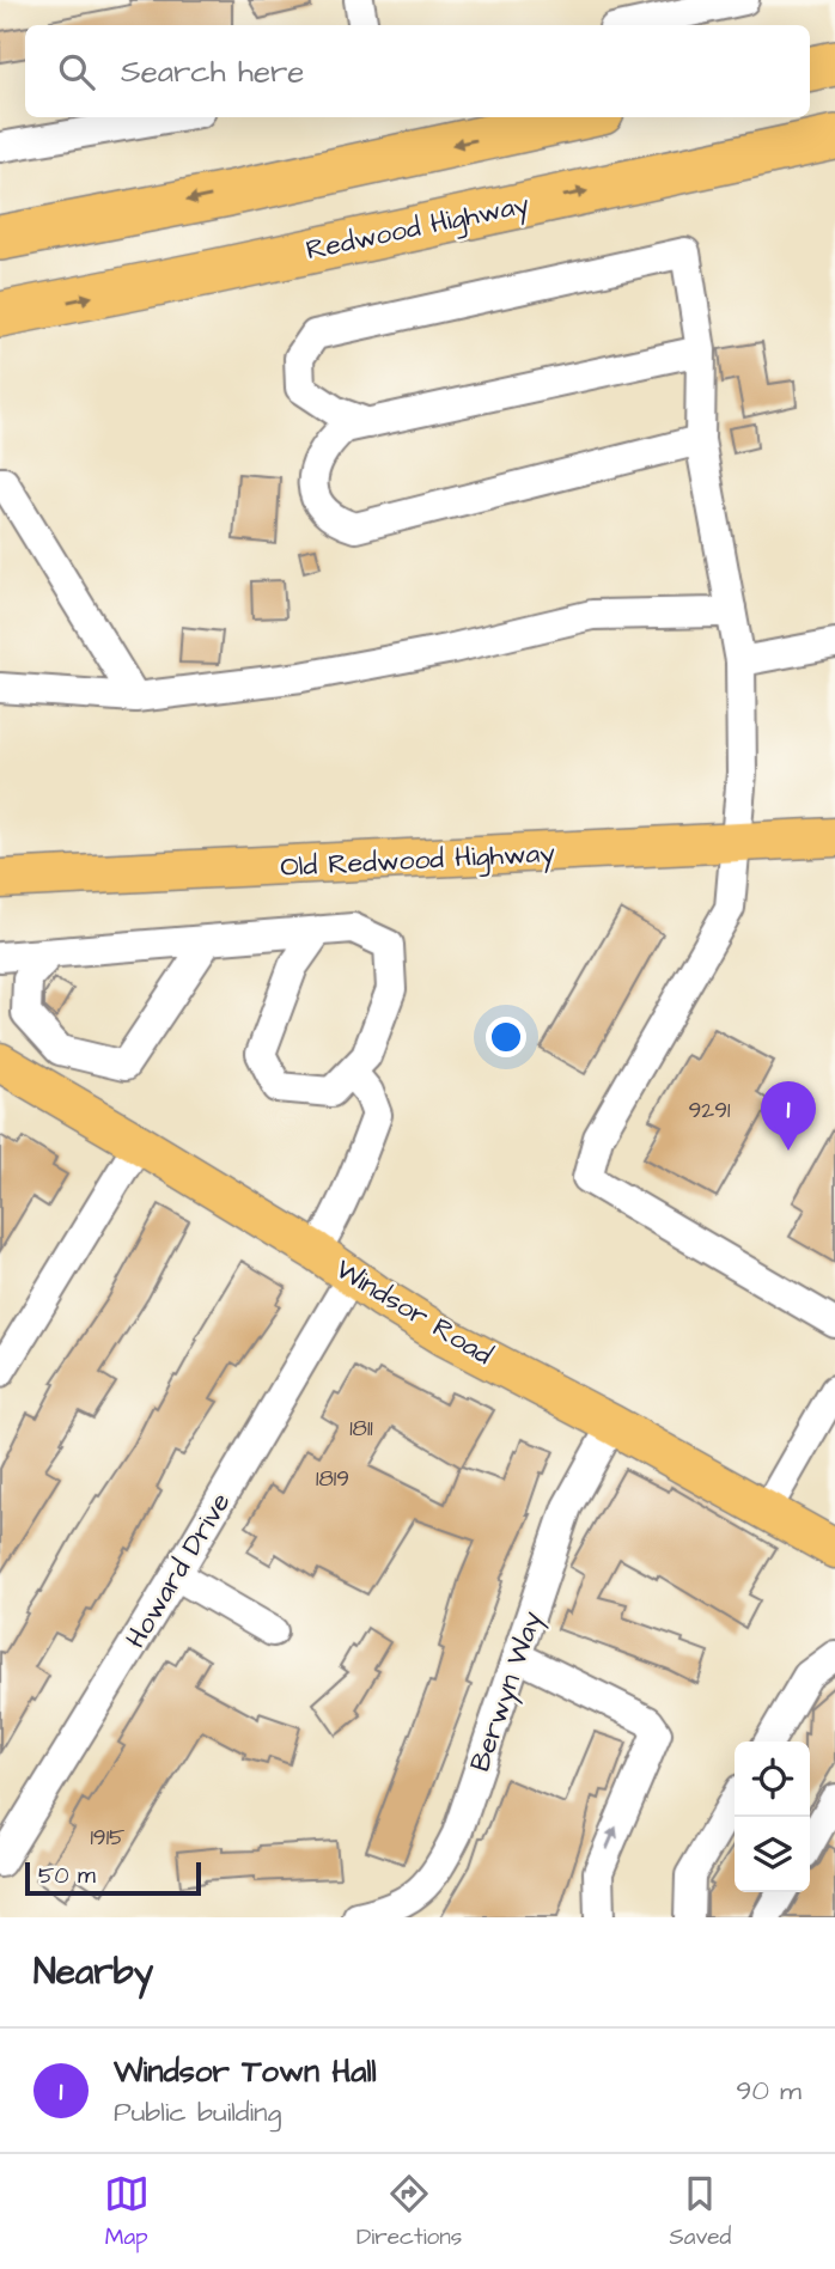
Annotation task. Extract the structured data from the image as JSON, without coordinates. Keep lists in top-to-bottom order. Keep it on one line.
{"streets":{"highway":["Redwood Highway"],"main road":["Old Redwood Highway","Windsor Road"],"street":["Howard Drive","Berwyn Way"]},"crossings":[["Windsor Road","Howard Drive"],["Windsor Road","Berwyn Way"]],"house_numbers":["9291","1811","1819","1915"],"scale_bar":"50 m","page":{"search":"Search here","pins":"1","scale":"50 m","heading":"Nearby","list":[{"mark":"1","name":"Windsor Town Hall","note":"Public building","value":"90 m"}],"nav":["Map","Directions","Saved"]}}
